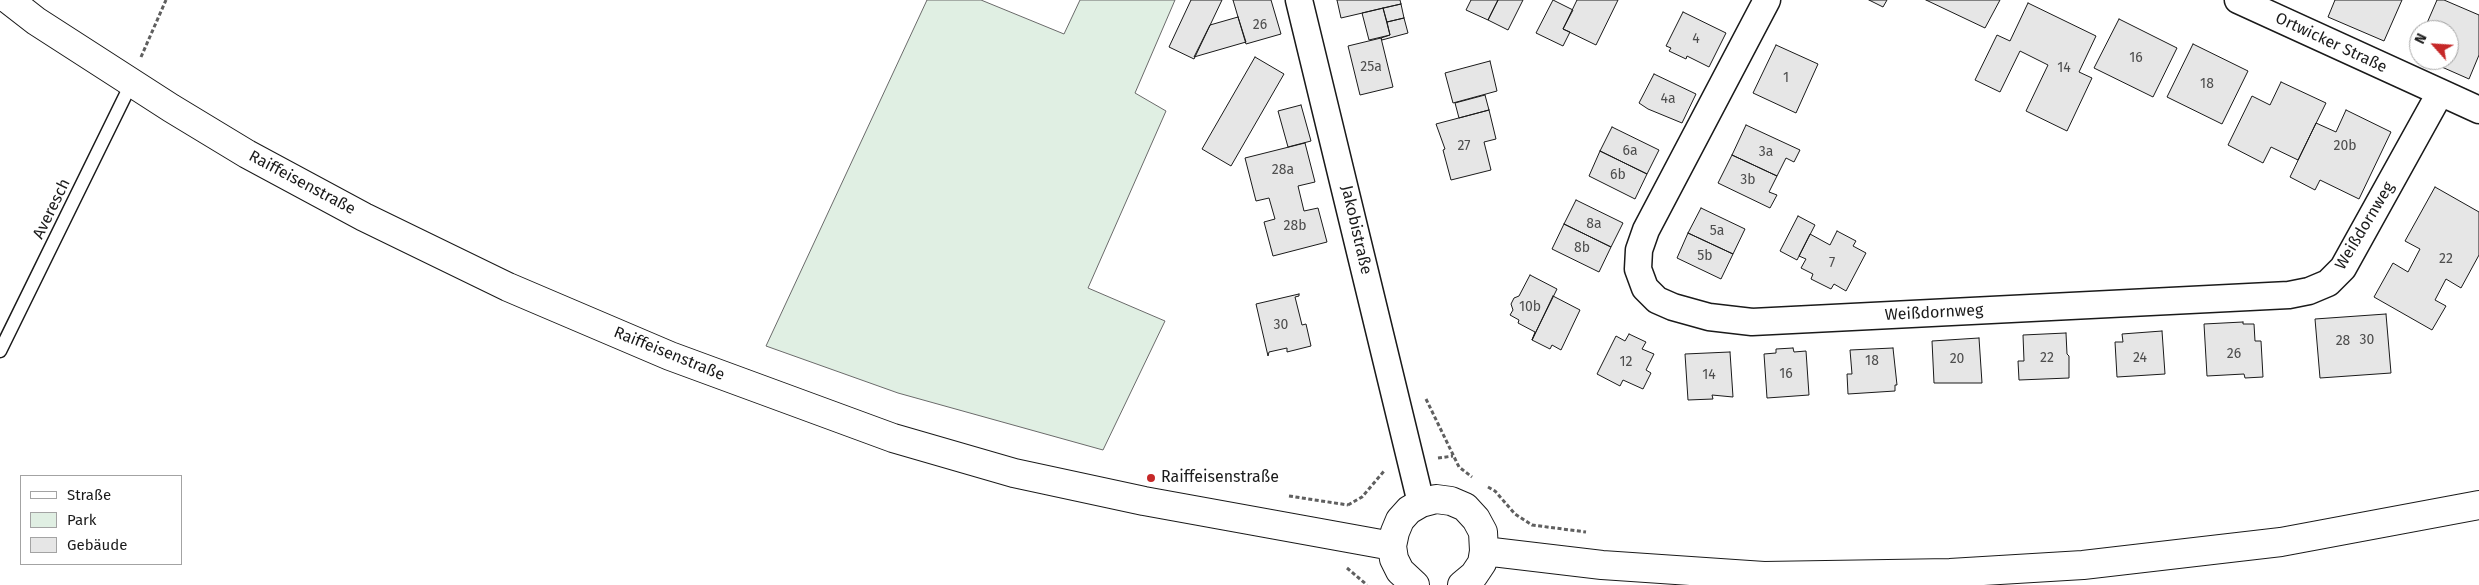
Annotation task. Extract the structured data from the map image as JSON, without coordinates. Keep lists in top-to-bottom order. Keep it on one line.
{"streets":{"street":["Ortwicker Straße","Raiffeisenstraße","Weißdornweg","Jakobistraße"],"lane":["Averesch"]},"crossings":[["Ortwicker Straße","Weißdornweg"],["Raiffeisenstraße","Averesch"]],"places":["Raiffeisenstraße"],"house_numbers":["26","4","16","25a","14","1","18","4a","27","20b","6a","3a","28a","6b","3b","8a","28b","5a","8b","5b","22","7","10b","30","30","28","26","22","24","20","18","12","16","14"],"legend":["Straße","Park","Gebäude"],"north":"top left"}
